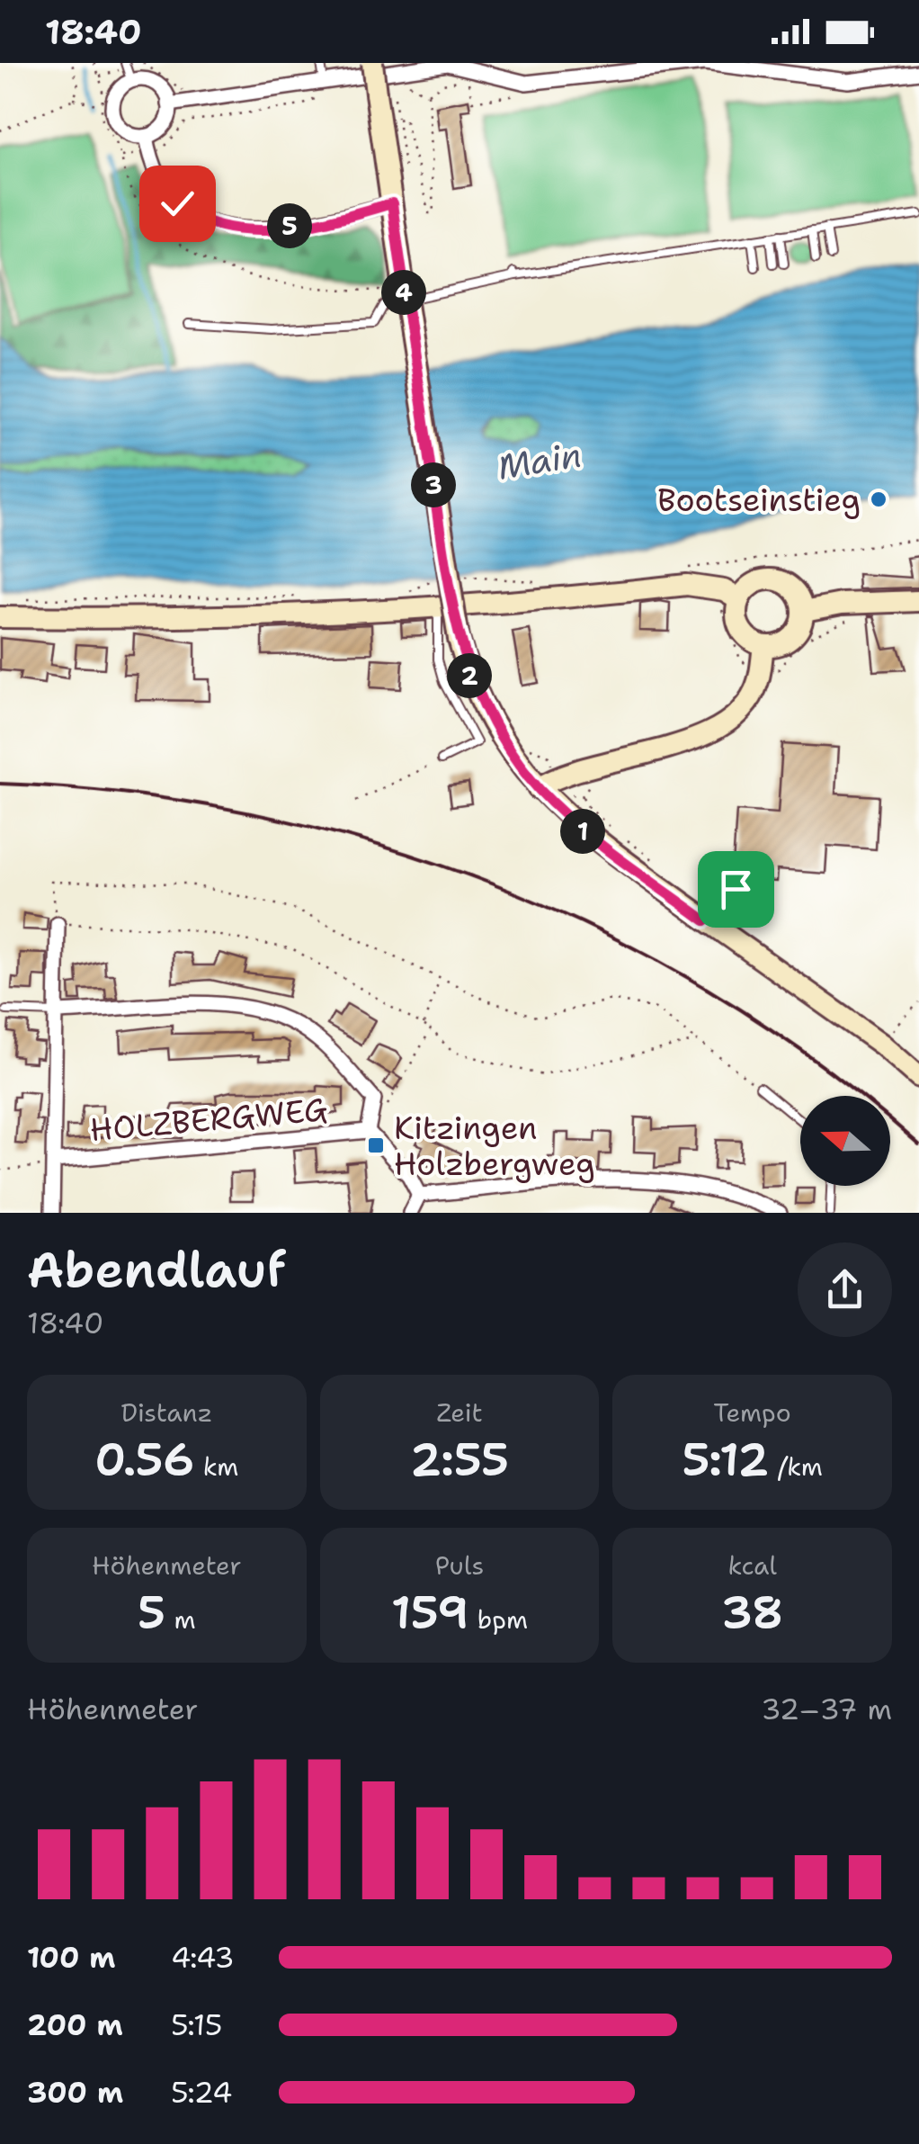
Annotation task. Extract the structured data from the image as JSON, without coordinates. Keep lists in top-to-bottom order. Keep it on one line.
{"streets":{"street":["HOLZBERGWEG"]},"water":["Main"],"places":{"other":["Bootseinstieg"],"transit":["Kitzingen Holzbergweg"]},"north":"left","page":{"status":"18:40","pins":["5","4","3","2","1"],"heading":["Abendlauf","18:40"],"stats":[["Distanz","0.56 km"],["Zeit","2:55"],["Tempo","5:12 /km"],["Höhenmeter","5 m"],["Puls","159 bpm"],["kcal","38"]],"chart":["Höhenmeter","32–37 m"],"list":[{"name":"100 m","note":"4:43"},{"name":"200 m","note":"5:15"},{"name":"300 m","note":"5:24"}]}}
